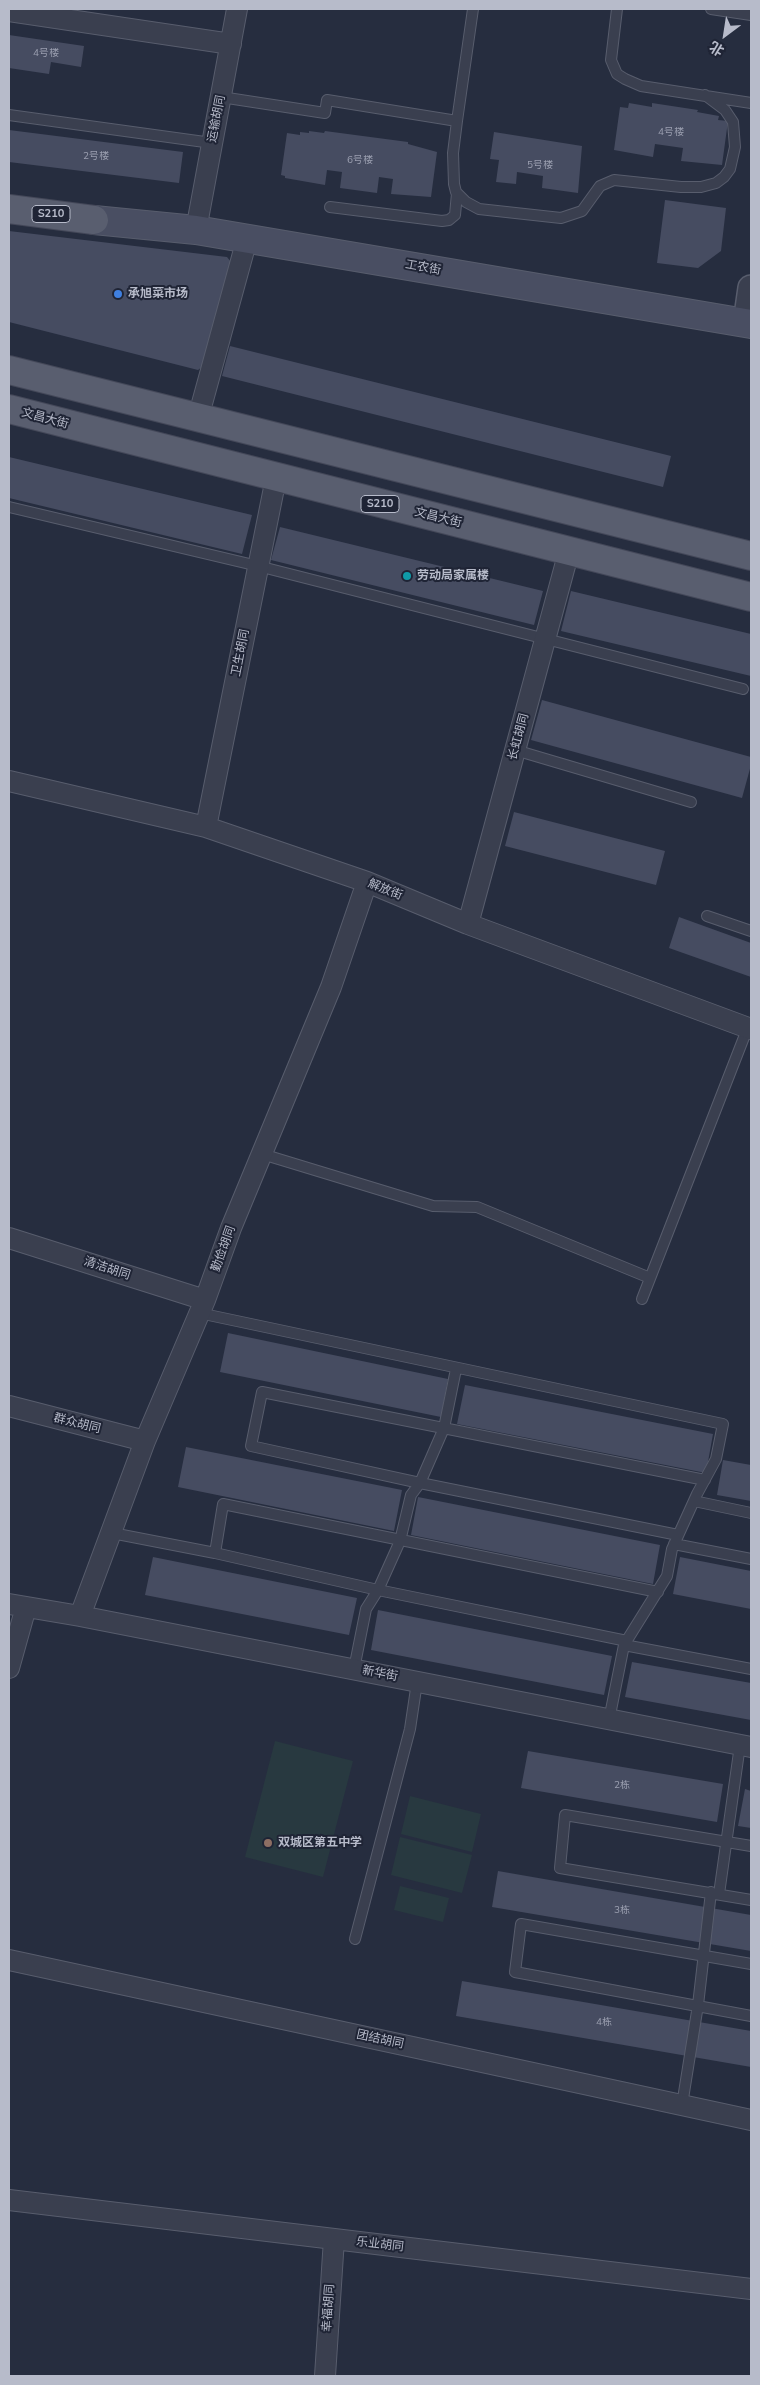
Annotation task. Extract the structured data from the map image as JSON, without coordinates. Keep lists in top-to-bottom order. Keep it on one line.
{"streets":{"main road":["S210","工农街","文昌大街"],"street":["运输胡同","卫生胡同","长虹胡同","解放街","勤俭胡同","清洁胡同","群众胡同","新华街","团结胡同","乐业胡同","幸福胡同"]},"crossings":[["运输胡同","工农街"],["文昌大街","卫生胡同"],["文昌大街","长虹胡同"],["卫生胡同","解放街"],["长虹胡同","解放街"],["解放街","勤俭胡同"],["勤俭胡同","清洁胡同"],["勤俭胡同","群众胡同"],["勤俭胡同","新华街"],["乐业胡同","幸福胡同"]],"places":["承旭菜市场","劳动局家属楼","双城区第五中学"],"house_numbers":["4号楼","4号楼","2号楼","6号楼","5号楼","2栋","3栋","4栋"],"north":"bottom left"}
